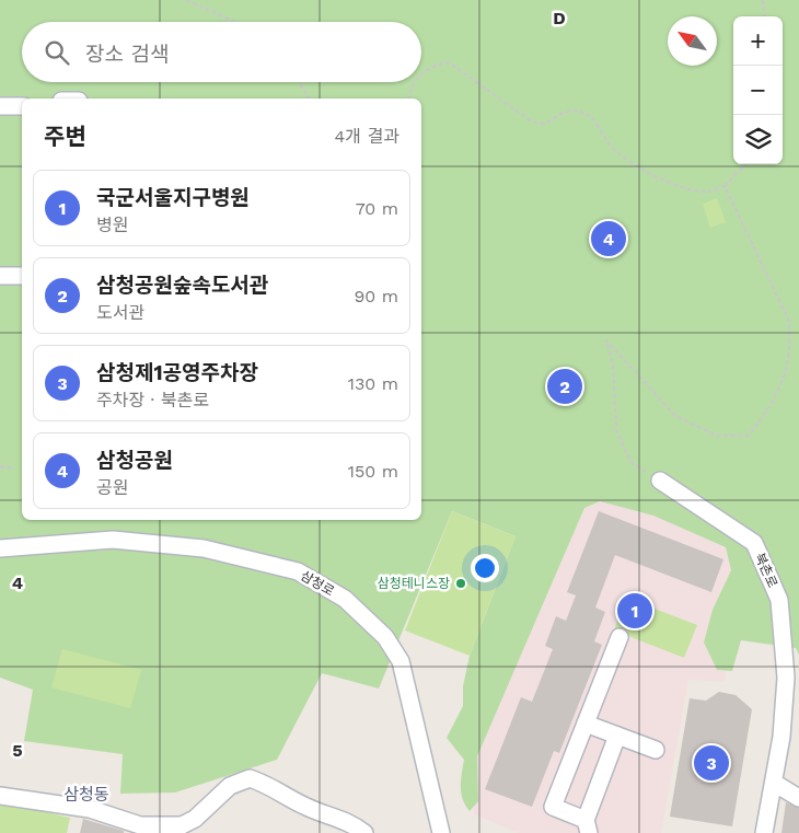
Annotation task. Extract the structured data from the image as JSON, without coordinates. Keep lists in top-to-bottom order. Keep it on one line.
{"streets":{"street":["북촌로","삼청로"]},"districts":["삼청동"],"places":["삼청테니스장"],"north":"top left","page":{"map_buttons":["+","−"],"search":"장소 검색","heading":["주변","4개 결과"],"list":[{"mark":"1","name":"국군서울지구병원","note":"병원","value":"70 m"},{"mark":"2","name":"삼청공원숲속도서관","note":"도서관","value":"90 m"},{"mark":"3","name":"삼청제1공영주차장","note":"주차장 · 북촌로","value":"130 m"},{"mark":"4","name":"삼청공원","note":"공원","value":"150 m"}],"pins":["4","2","1","3"]},"grid":{"columns":["D"],"rows":["4","5"]}}
